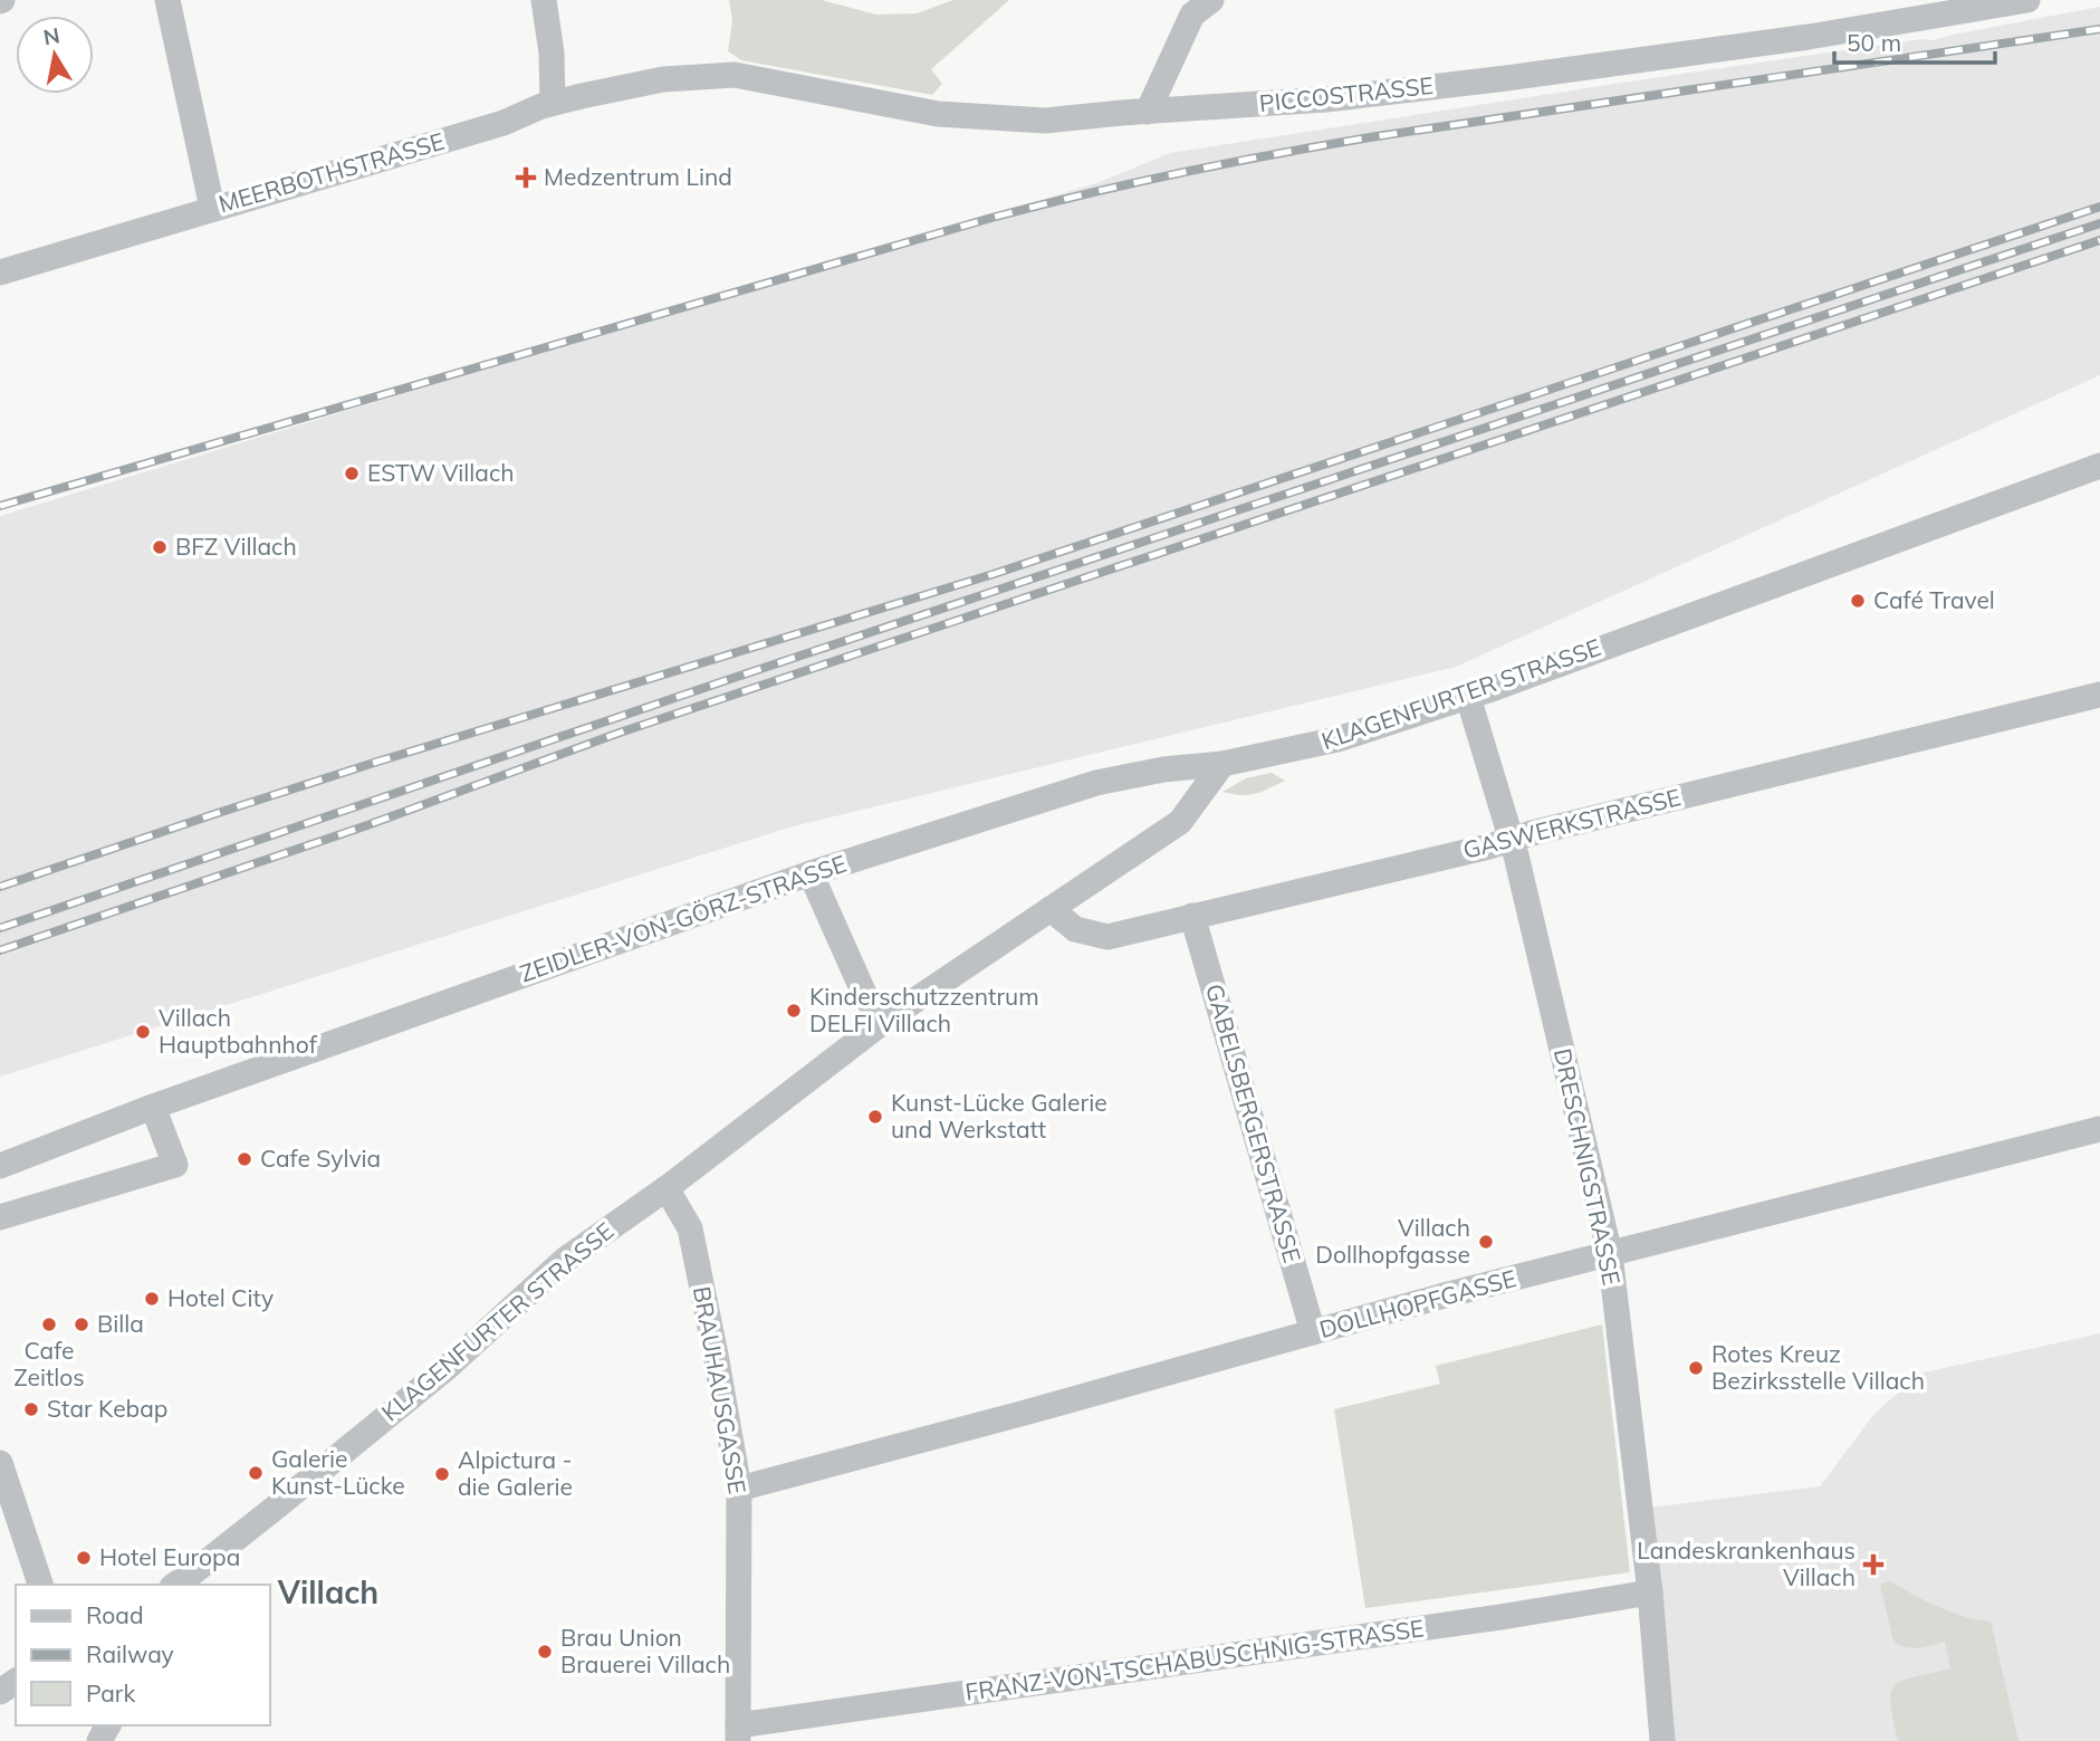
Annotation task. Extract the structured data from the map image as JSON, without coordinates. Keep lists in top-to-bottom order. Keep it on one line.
{"streets":{"street":["PICCOSTRASSE","MEERBOTHSTRASSE","KLAGENFURTER STRASSE","GASWERKSTRASSE","ZEIDLER-VON-GÖRZ-STRASSE","GABELSBERGERSTRASSE","DRESCHNIGSTRASSE","DOLLHOPFGASSE","BRAUHAUSGASSE","FRANZ-VON-TSCHABUSCHNIG-STRASSE"]},"crossings":[["PICCOSTRASSE","MEERBOTHSTRASSE"],["KLAGENFURTER STRASSE","GASWERKSTRASSE"],["KLAGENFURTER STRASSE","ZEIDLER-VON-GÖRZ-STRASSE"],["KLAGENFURTER STRASSE","DRESCHNIGSTRASSE"],["KLAGENFURTER STRASSE","BRAUHAUSGASSE"],["GASWERKSTRASSE","GABELSBERGERSTRASSE"],["GASWERKSTRASSE","DRESCHNIGSTRASSE"],["GABELSBERGERSTRASSE","DOLLHOPFGASSE"],["DRESCHNIGSTRASSE","DOLLHOPFGASSE"],["DRESCHNIGSTRASSE","FRANZ-VON-TSCHABUSCHNIG-STRASSE"],["DOLLHOPFGASSE","BRAUHAUSGASSE"],["BRAUHAUSGASSE","FRANZ-VON-TSCHABUSCHNIG-STRASSE"]],"districts":["Villach"],"places":{"health":["Medzentrum Lind","Landeskrankenhaus Villach"],"other":["ESTW Villach","BFZ Villach","Café Travel","Kinderschutzzentrum DELFI Villach","Villach Hauptbahnhof","Kunst-Lücke Galerie und Werkstatt","Cafe Sylvia","Villach Dollhopfgasse","Hotel City","Cafe Zeitlos","Billa","Rotes Kreuz Bezirksstelle Villach","Star Kebap","Galerie Kunst-Lücke","Alpictura - die Galerie","Hotel Europa","Brau Union Brauerei Villach"]},"legend":["Road","Railway","Park"],"scale_bar":"50 m","north":"top"}
